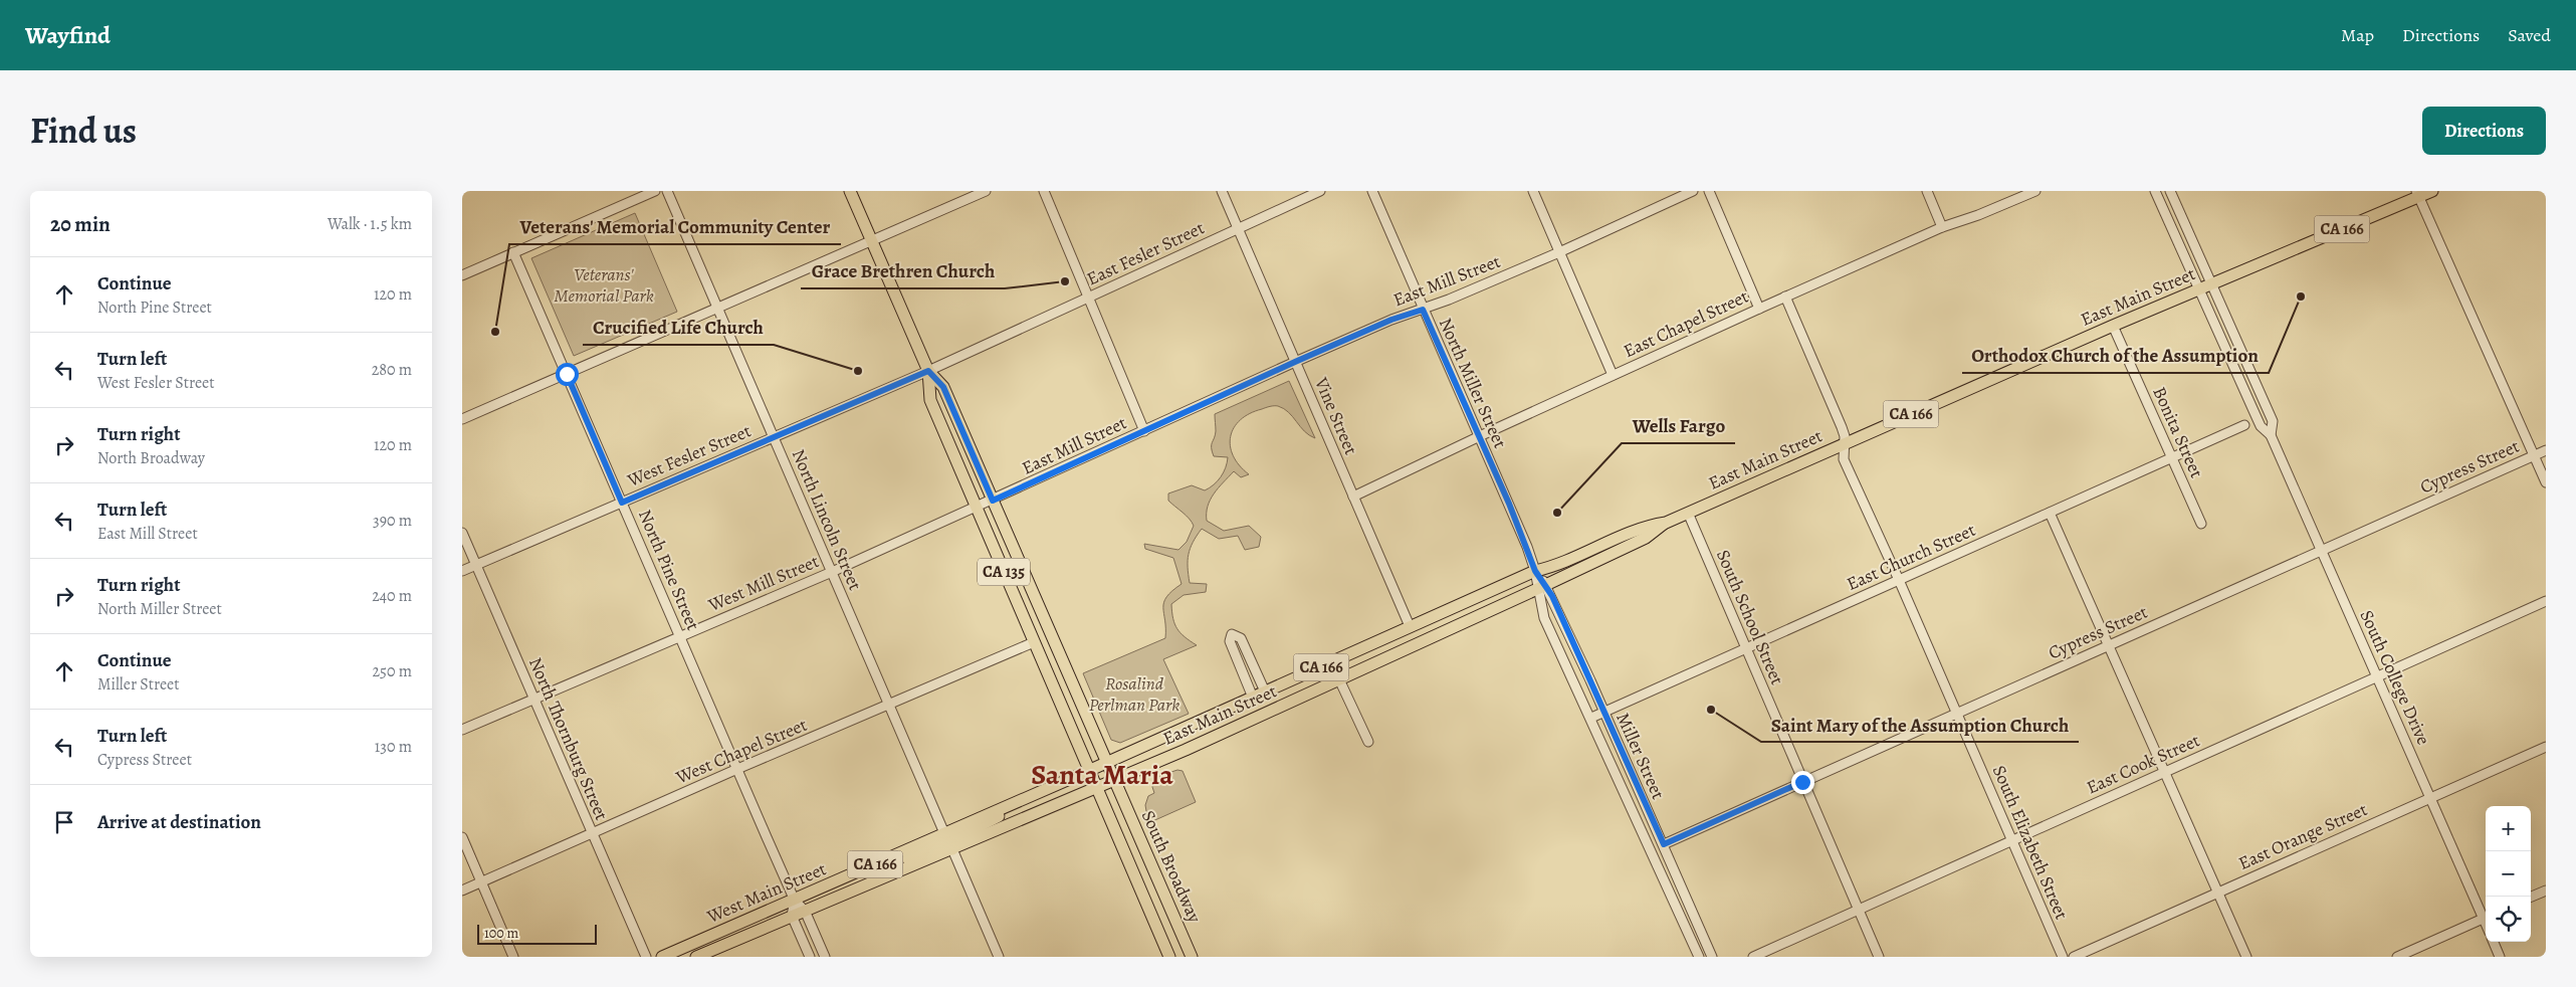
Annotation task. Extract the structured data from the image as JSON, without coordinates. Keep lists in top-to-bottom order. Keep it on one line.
{"streets":{"main road":["CA 166","East Main Street","CA 135","South Broadway","West Main Street"],"street":["East Fesler Street","East Mill Street","East Chapel Street","North Miller Street","Vine Street","Bonita Street","West Fesler Street","Cypress Street","North Lincoln Street","East Church Street","North Pine Street","West Mill Street","South School Street","South College Drive","North Thornburg Street","West Chapel Street","Miller Street","East Cook Street","East Orange Street","South Elizabeth Street"]},"crossings":[["East Fesler Street","Vine Street"],["East Fesler Street","West Fesler Street"],["East Fesler Street","CA 135"],["East Mill Street","North Miller Street"],["East Mill Street","Vine Street"],["East Mill Street","CA 135"],["East Mill Street","West Mill Street"],["East Main Street","North Miller Street"],["East Main Street","Vine Street"],["East Main Street","Bonita Street"],["East Main Street","CA 135"],["East Main Street","South School Street"],["East Main Street","South College Drive"],["East Main Street","Miller Street"],["East Main Street","South Elizabeth Street"],["East Main Street","South Broadway"],["East Main Street","West Main Street"],["East Chapel Street","North Miller Street"],["East Chapel Street","Vine Street"],["East Chapel Street","South Elizabeth Street"],["North Miller Street","Miller Street"],["Bonita Street","East Church Street"],["West Fesler Street","North Lincoln Street"],["West Fesler Street","North Pine Street"],["West Fesler Street","CA 135"],["West Fesler Street","North Thornburg Street"],["Cypress Street","South School Street"],["Cypress Street","South College Drive"],["Cypress Street","Miller Street"],["Cypress Street","South Elizabeth Street"],["North Lincoln Street","West Mill Street"],["North Lincoln Street","West Chapel Street"],["North Lincoln Street","West Main Street"],["East Church Street","South School Street"],["East Church Street","Miller Street"],["East Church Street","South Elizabeth Street"],["North Pine Street","West Mill Street"],["North Pine Street","West Chapel Street"],["North Pine Street","West Main Street"],["CA 135","West Mill Street"],["CA 135","West Chapel Street"],["CA 135","South Broadway"],["CA 135","West Main Street"],["West Mill Street","North Thornburg Street"],["South School Street","East Cook Street"],["South College Drive","East Cook Street"],["South College Drive","East Orange Street"],["North Thornburg Street","West Chapel Street"],["East Cook Street","South Elizabeth Street"],["South Broadway","West Main Street"]],"districts":["Santa Maria"],"parks":["Veterans' Memorial Park","Rosalind Perlman Park"],"places":["Grace Brethren Church","Orthodox Church of the Assumption","Veterans' Memorial Community Center","Crucified Life Church","Wells Fargo","Saint Mary of the Assumption Church"],"scale_bar":"100 m","page":{"header":"Wayfind","nav":["Map","Directions","Saved"],"title":"Find us","buttons":"Directions","heading":["20 min","Walk · 1.5 km"],"list":[["Continue","North Pine Street","120 m"],["Turn left","West Fesler Street","280 m"],["Turn right","North Broadway","120 m"],["Turn left","East Mill Street","390 m"],["Turn right","North Miller Street","240 m"],["Continue","Miller Street","250 m"],["Turn left","Cypress Street","130 m"],"Arrive at destination"],"map_buttons":["+","−"],"scale":"100 m"}}
